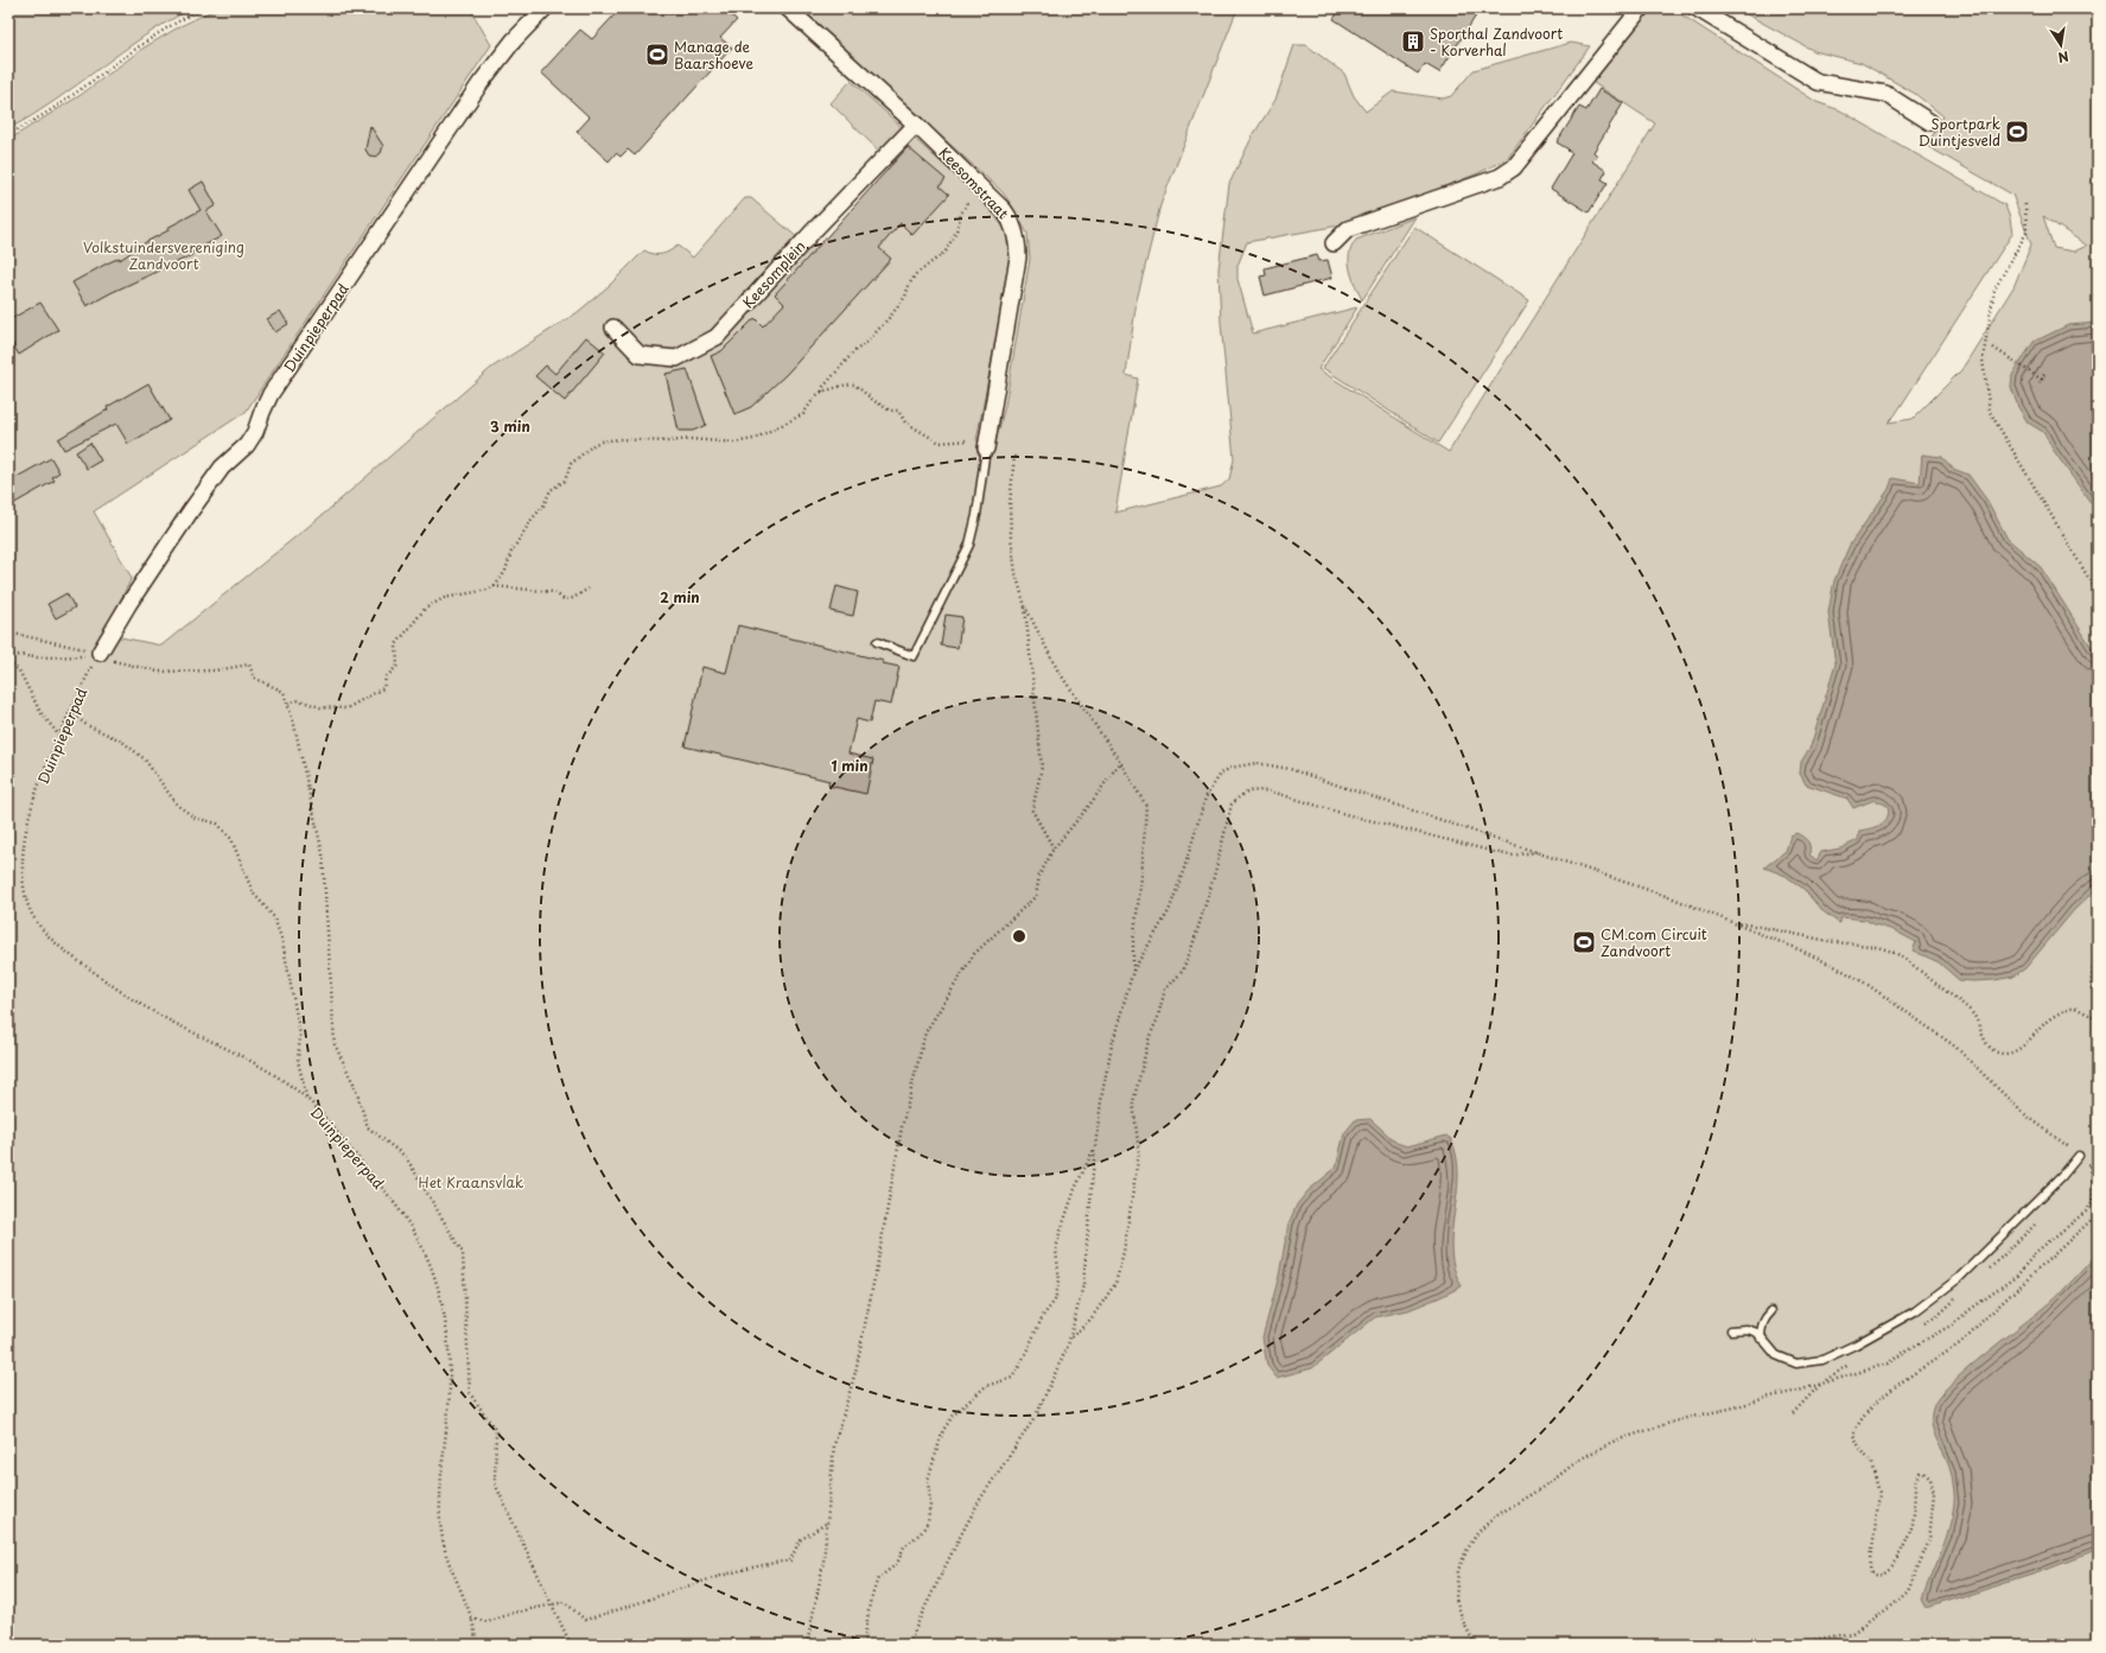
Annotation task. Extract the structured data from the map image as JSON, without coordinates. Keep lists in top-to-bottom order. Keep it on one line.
{"streets":{"street":["Keesomstraat","Keesomplein","Duinpieperpad"]},"crossings":[["Keesomstraat","Keesomplein"]],"parks":["Volkstuindersvereniging Zandvoort","Het Kraansvlak"],"places":{"building":["Sporthal Zandvoort - Korverhal"],"sports":["Manage de Baarshoeve","Sportpark Duintjesveld","CM.com Circuit Zandvoort"]},"north":"bottom","rings":["3 min","2 min","1 min"]}
